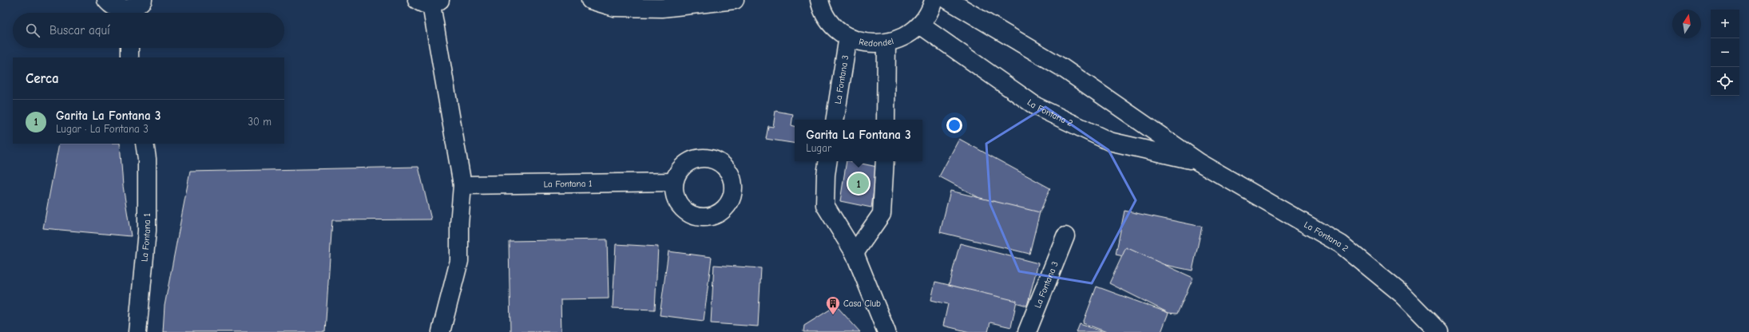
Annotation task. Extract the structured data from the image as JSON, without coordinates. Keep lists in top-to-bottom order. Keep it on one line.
{"streets":{"street":["Redondel","La Fontana 3","La Fontana 2","La Fontana 1"]},"crossings":[["Redondel","La Fontana 3"],["Redondel","La Fontana 2"]],"places":{"building":["Casa Club"]},"north":"top","page":{"map_buttons":["+","−"],"search":"Buscar aquí","heading":"Cerca","list":[{"mark":"1","name":"Garita La Fontana 3","note":"Lugar · La Fontana 3","value":"30 m"}],"popup":["Garita La Fontana 3","Lugar"],"pins":"1"}}
